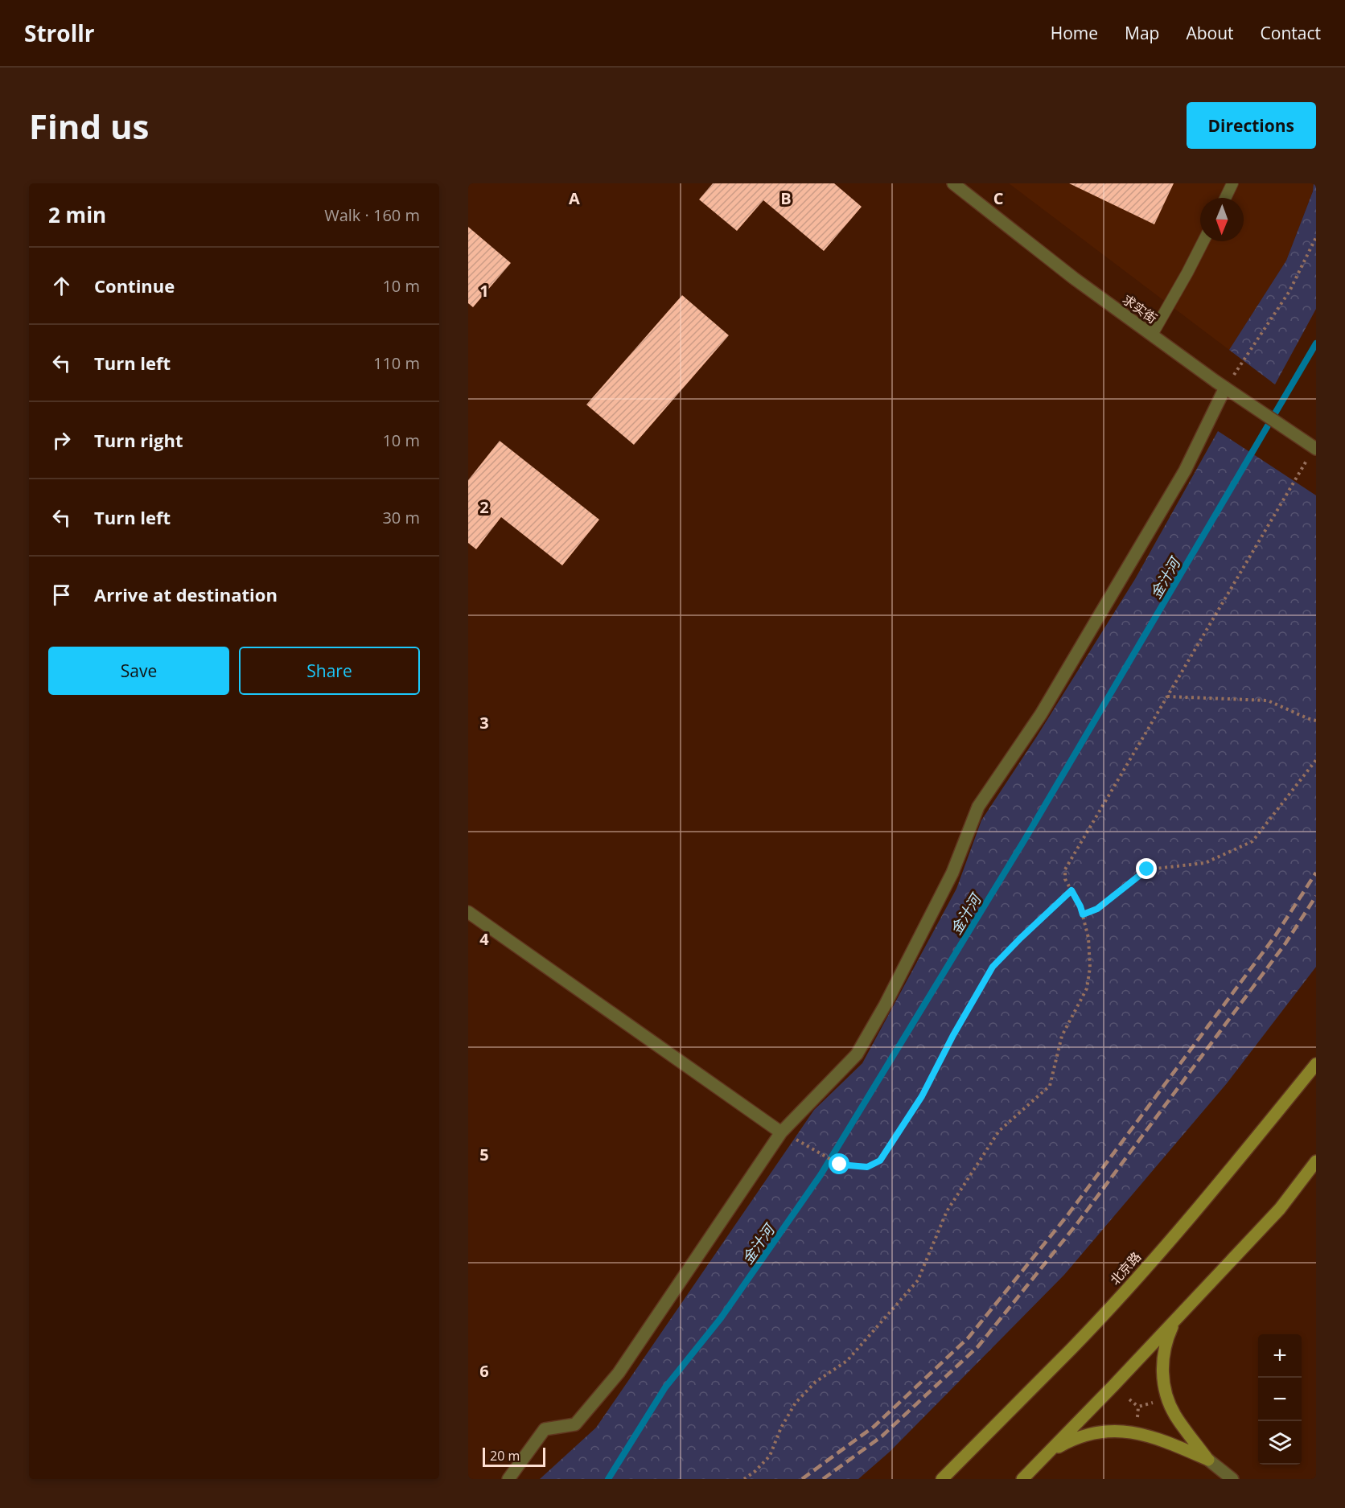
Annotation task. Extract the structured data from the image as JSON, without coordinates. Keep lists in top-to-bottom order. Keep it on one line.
{"streets":{"main road":["北京路"],"street":["求实街"]},"water":["金汁河"],"scale_bar":"20 m","north":"bottom","page":{"header":"Strollr","nav":["Home","Map","About","Contact"],"buttons":["Directions",["Save","Share"]],"title":"Find us","heading":["2 min","Walk · 160 m"],"list":[["Continue","10 m"],["Turn left","110 m"],["Turn right","10 m"],["Turn left","30 m"],"Arrive at destination"],"map_buttons":["+","−"],"scale":"20 m"},"grid":{"columns":["A","B","C"],"rows":["1","2","3","4","5","6"]}}
